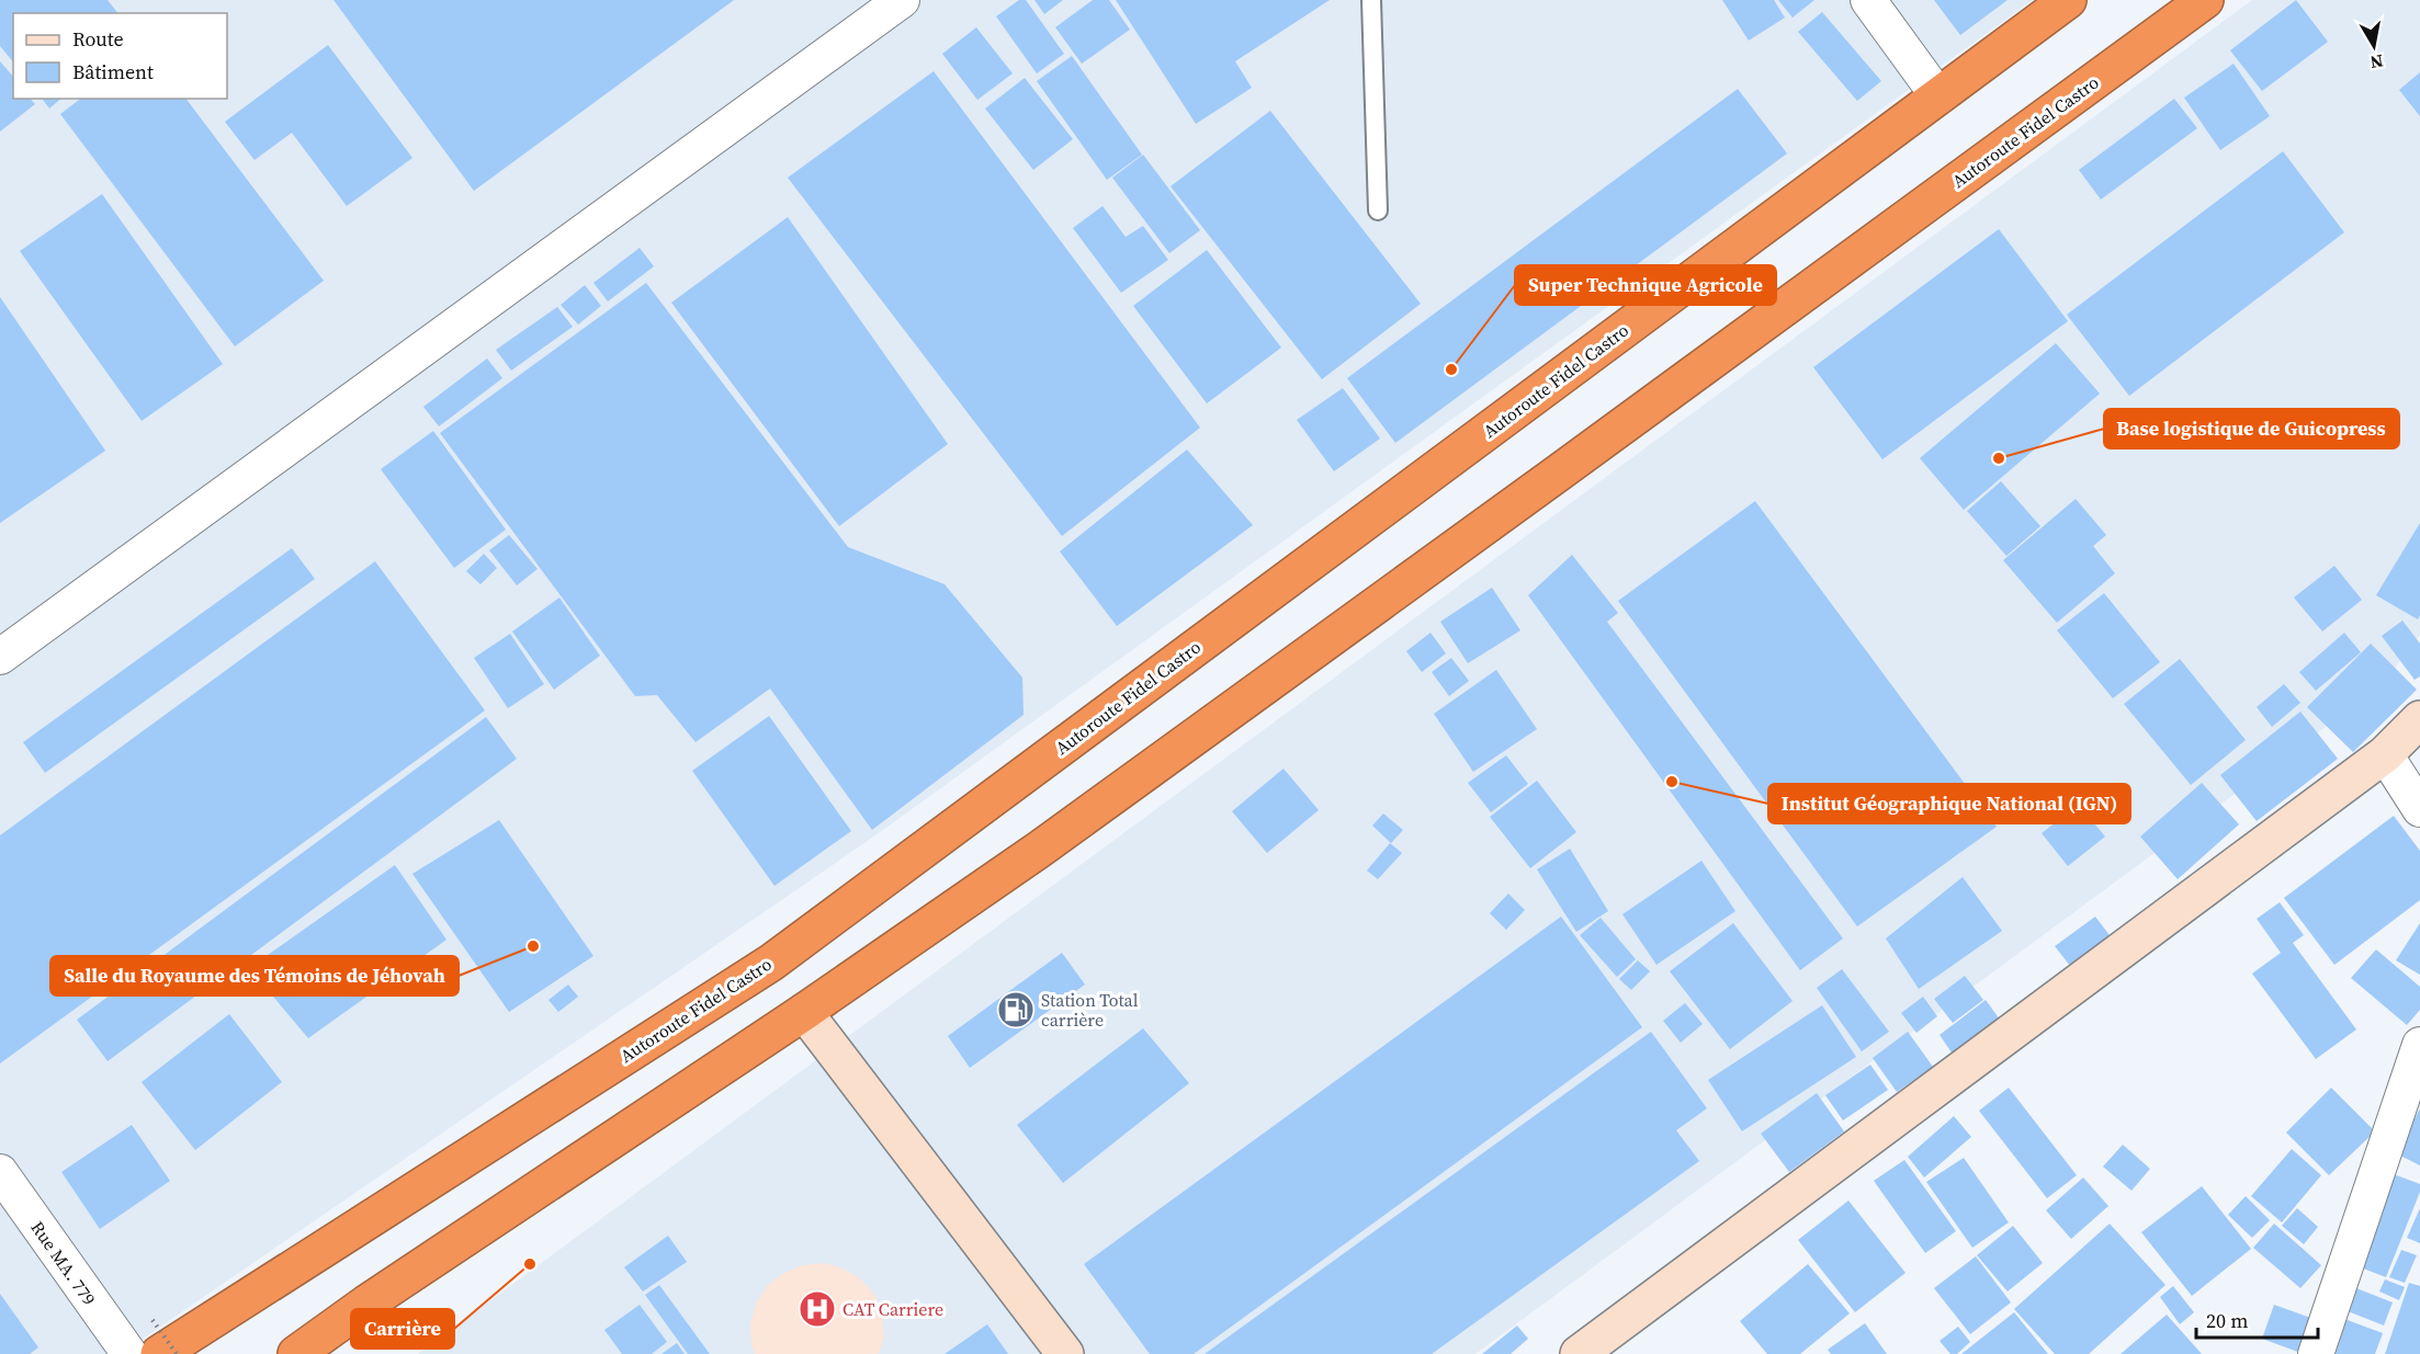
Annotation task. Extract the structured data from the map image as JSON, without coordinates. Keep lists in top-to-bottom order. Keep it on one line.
{"streets":{"highway":["Autoroute Fidel Castro"],"street":["Rue MA. 779"]},"places":{"other":["Super Technique Agricole","Base logistique de Guicopress","Institut Géographique National (IGN)","Salle du Royaume des Témoins de Jéhovah","Carrière"],"fuel station":["Station Total carrière"],"hospital":["CAT Carriere"]},"legend":["Route","Bâtiment"],"scale_bar":"20 m","north":"bottom"}
